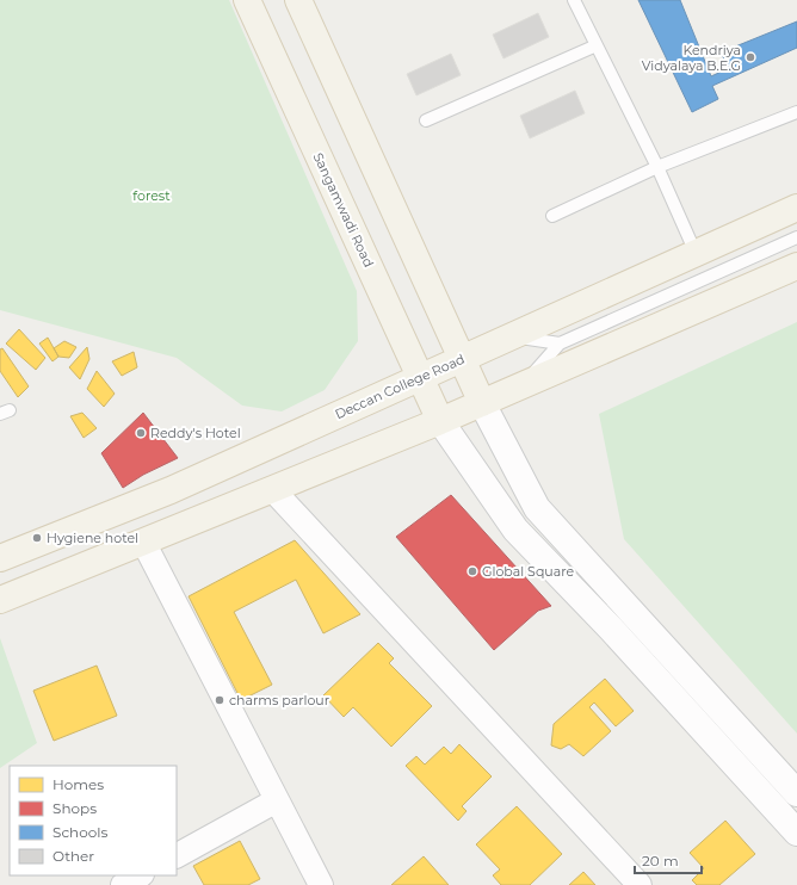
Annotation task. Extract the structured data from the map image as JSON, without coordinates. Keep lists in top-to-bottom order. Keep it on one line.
{"streets":{"main road":["Sangamwadi Road","Deccan College Road"]},"crossings":[["Sangamwadi Road","Deccan College Road"]],"parks":["forest"],"places":["Kendriya Vidyalaya B.E.G","Reddy's Hotel","Hygiene hotel","Global Square","charms parlour"],"legend":["Homes","Shops","Schools","Other"],"scale_bar":"20 m"}
